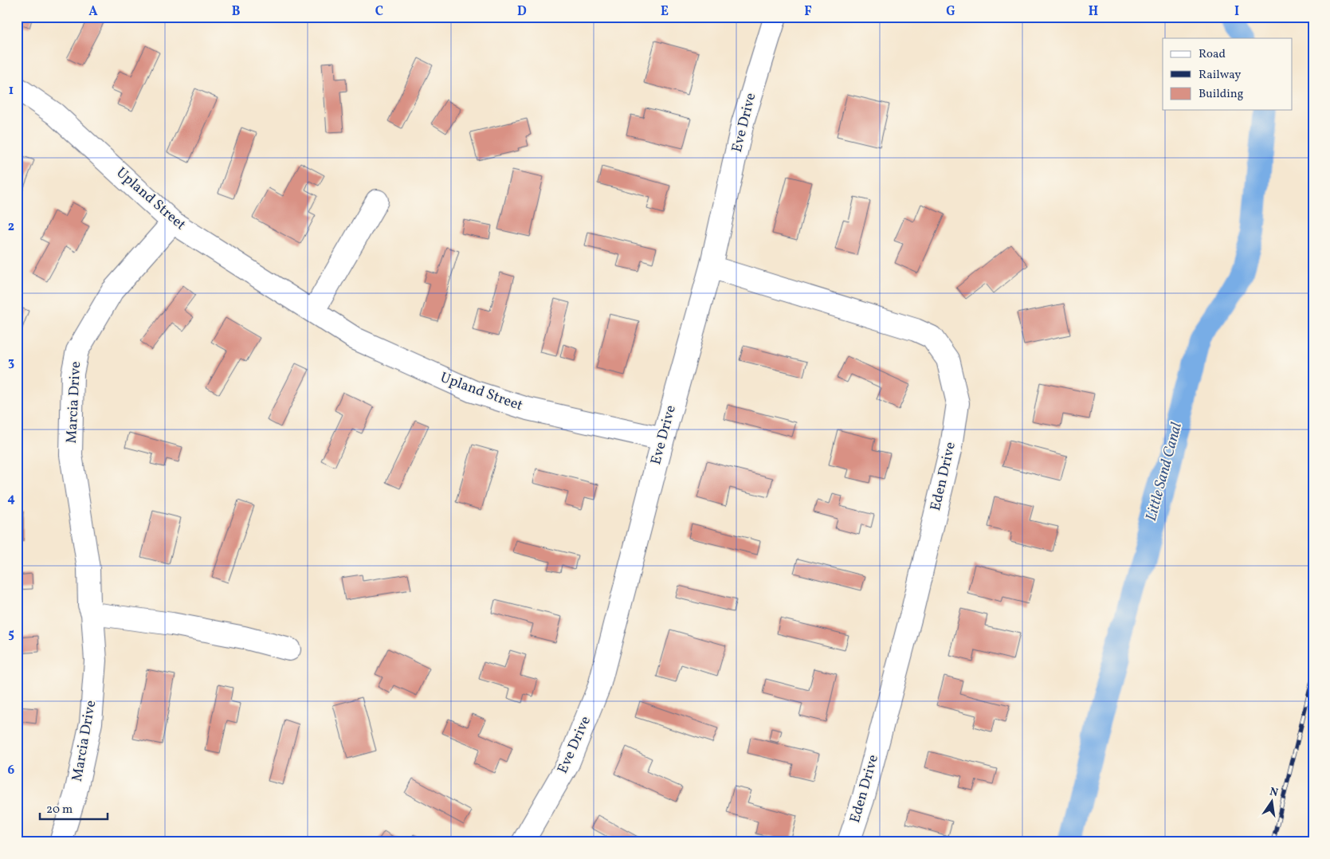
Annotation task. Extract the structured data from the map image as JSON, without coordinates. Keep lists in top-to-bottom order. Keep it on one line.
{"streets":{"street":["Eve Drive","Upland Street","Marcia Drive","Eden Drive"]},"crossings":[["Eve Drive","Upland Street"],["Eve Drive","Eden Drive"],["Upland Street","Marcia Drive"]],"water":["Little Sand Canal"],"legend":["Road","Railway","Building"],"scale_bar":"20 m","north":"top","grid":{"columns":["A","B","C","D","E","F","G","H","I"],"rows":["1","2","3","4","5","6"]}}
